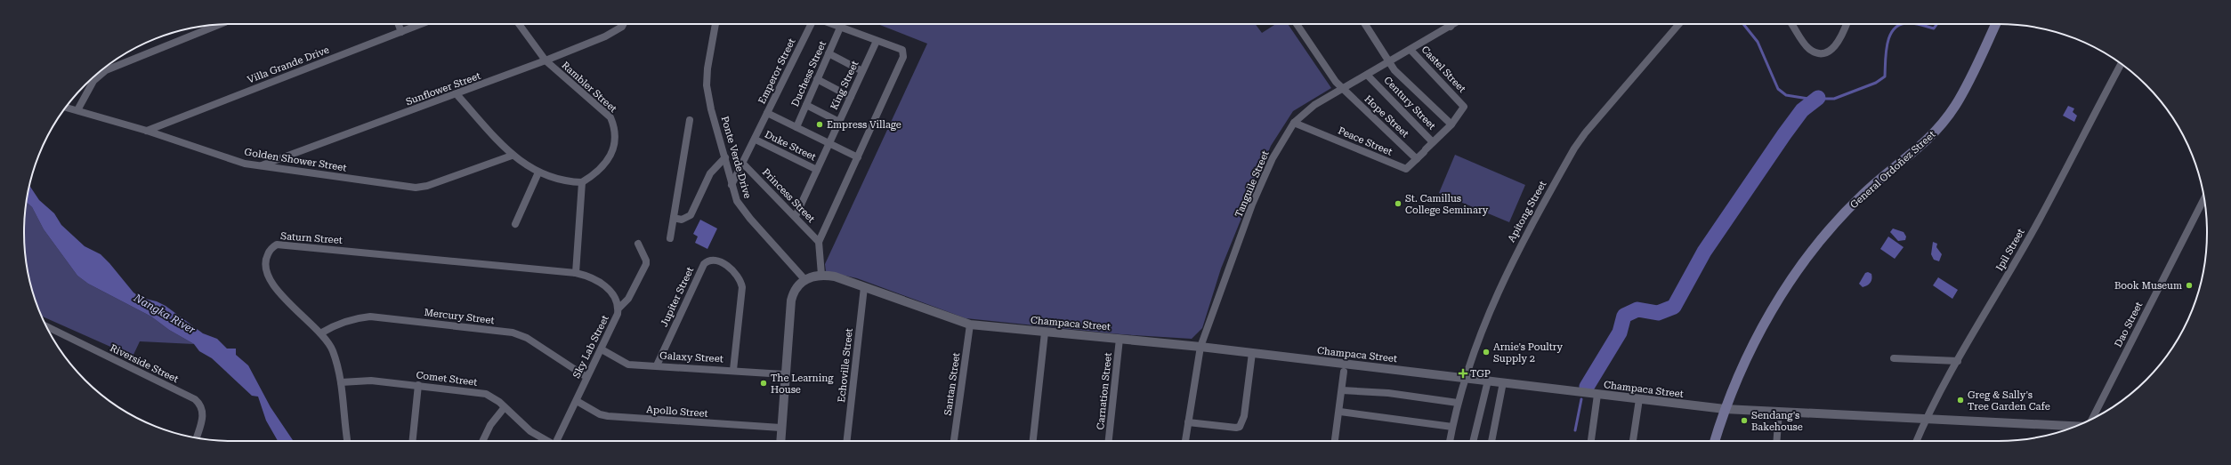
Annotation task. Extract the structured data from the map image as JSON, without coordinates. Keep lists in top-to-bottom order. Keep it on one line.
{"streets":{"main road":["General Ordoñez Street"],"street":["Villa Grande Drive","Castel Street","Emperor Street","Duchess Street","King Street","Rambler Street","Sunflower Street","Century Street","Hope Street","Peace Street","Duke Street","Ponte Verde Drive","Golden Shower Street","Tanguile Street","Princess Street","Apitong Street","Saturn Street","Ipil Street","Jupiter Street","Mercury Street","Champaca Street","Dao Street","Sky Lab Street","Galaxy Street","Riverside Street","Echoville Street","Comet Street","Santan Street","Carnation Street","Apollo Street"]},"crossings":[["Villa Grande Drive","Golden Shower Street"],["Castel Street","Peace Street"],["Castel Street","Tanguile Street"],["Emperor Street","Duchess Street"],["Emperor Street","King Street"],["Emperor Street","Duke Street"],["Emperor Street","Ponte Verde Drive"],["Emperor Street","Princess Street"],["Emperor Street","Champaca Street"],["King Street","Duke Street"],["King Street","Princess Street"],["Rambler Street","Sunflower Street"],["Sunflower Street","Golden Shower Street"],["Century Street","Peace Street"],["Century Street","Tanguile Street"],["Hope Street","Peace Street"],["Hope Street","Tanguile Street"],["Peace Street","Tanguile Street"],["Ponte Verde Drive","Champaca Street"],["General Ordoñez Street","Champaca Street"],["Tanguile Street","Champaca Street"],["Apitong Street","Champaca Street"],["Saturn Street","Mercury Street"],["Saturn Street","Sky Lab Street"],["Saturn Street","Comet Street"],["Ipil Street","Champaca Street"],["Jupiter Street","Galaxy Street"],["Mercury Street","Sky Lab Street"],["Champaca Street","Echoville Street"],["Champaca Street","Santan Street"],["Champaca Street","Carnation Street"],["Sky Lab Street","Galaxy Street"],["Sky Lab Street","Apollo Street"]],"water":["Nangka River"],"places":{"other":["Empress Village","St. Camillus College Seminary","Book Museum","Arnie's Poultry Supply 2","The Learning House","Greg & Sally's Tree Garden Cafe","Sendang's Bakehouse"],"health":["TGP"]}}
